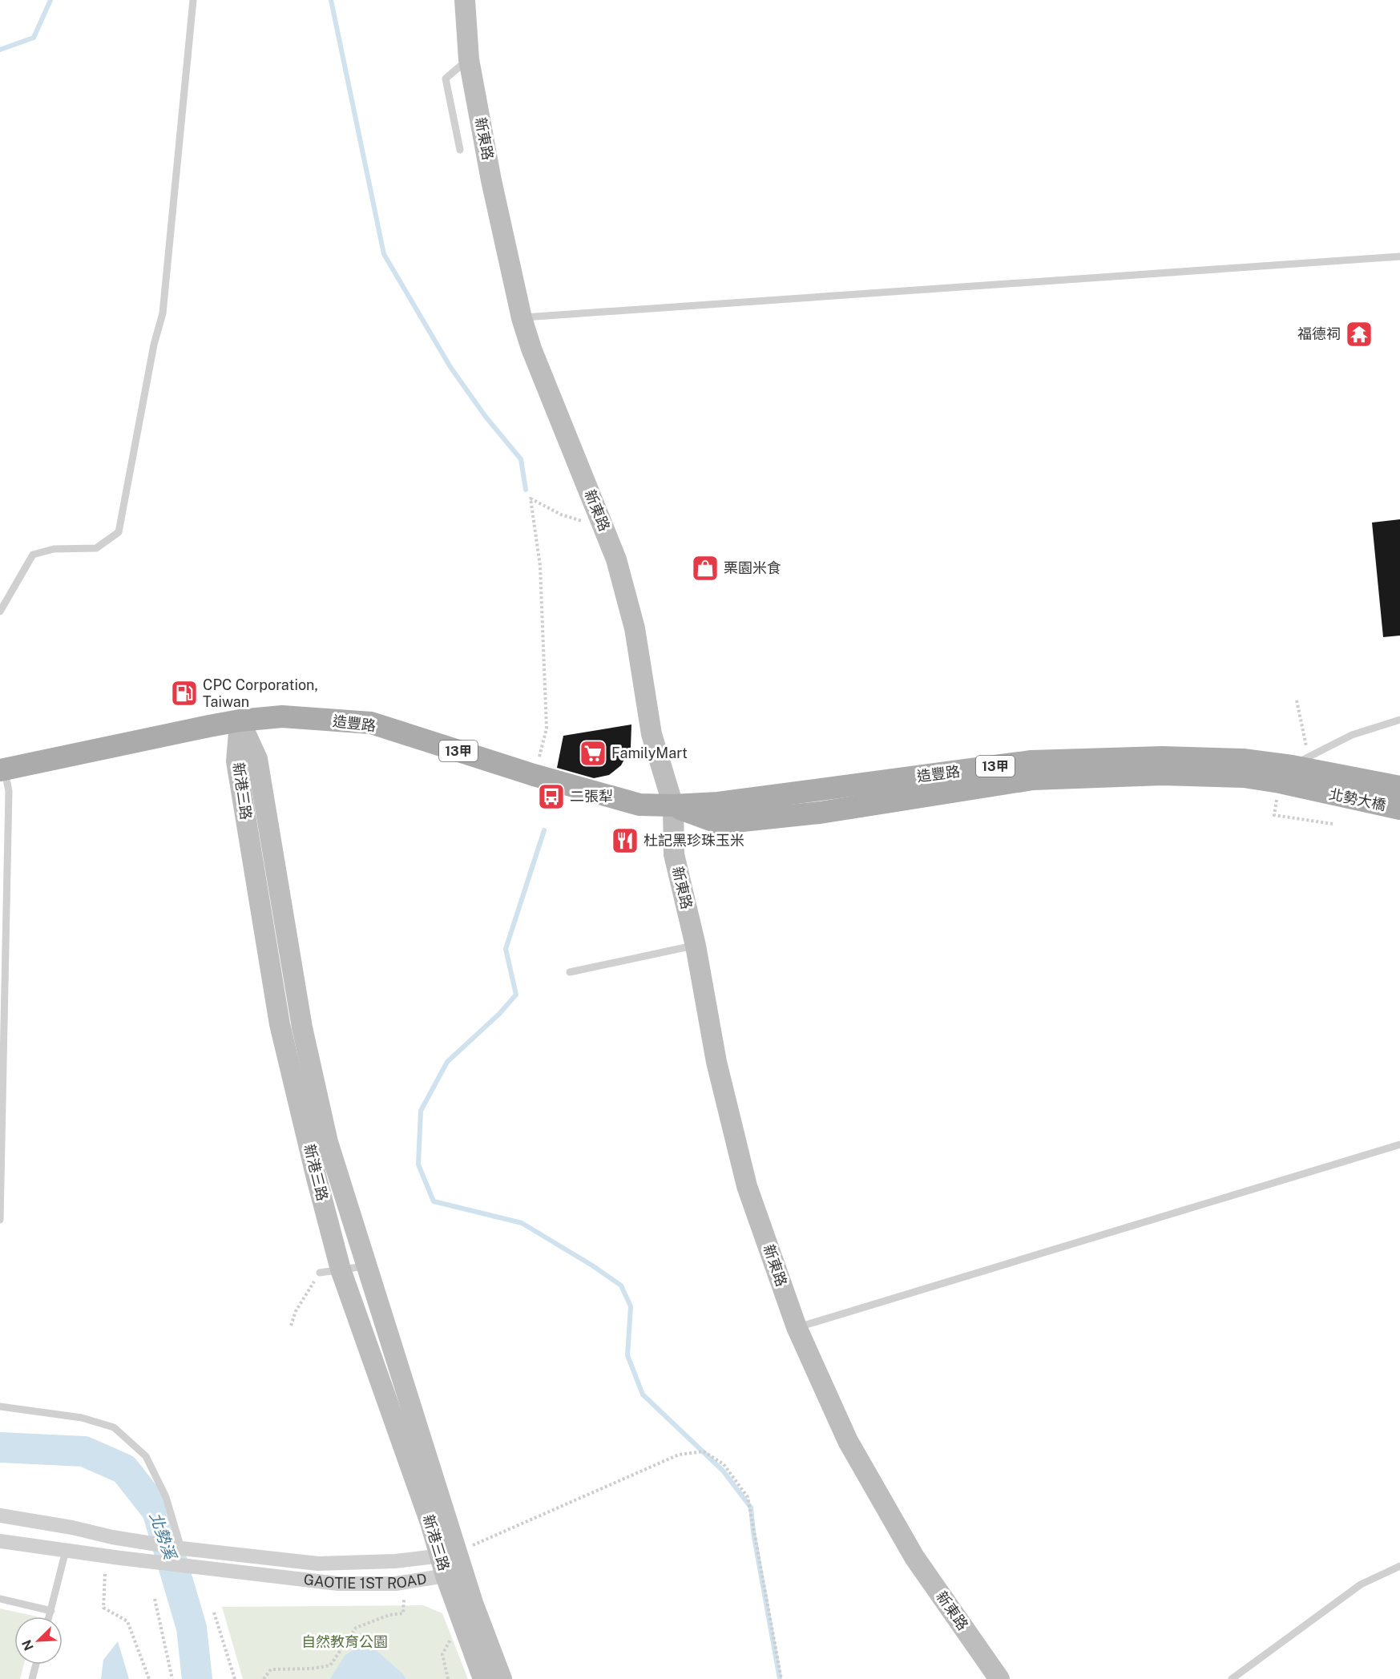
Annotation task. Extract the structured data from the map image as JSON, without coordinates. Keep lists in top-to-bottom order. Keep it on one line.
{"streets":{"main road":["造豐路","13甲","北勢大橋"],"street":["新東路","新港三路","GAOTIE 1ST ROAD"]},"crossings":[["新東路","造豐路"],["造豐路","新港三路"],["造豐路","北勢大橋"],["新港三路","GAOTIE 1ST ROAD"]],"water":["北勢溪"],"parks":["自然教育公園"],"places":{"temple":["福德祠"],"shop":["栗園米食"],"fuel station":["CPC Corporation, Taiwan"],"supermarket":["FamilyMart"],"bus stop":["二張犁"],"restaurant":["杜記黑珍珠玉米"]},"north":"bottom left"}
